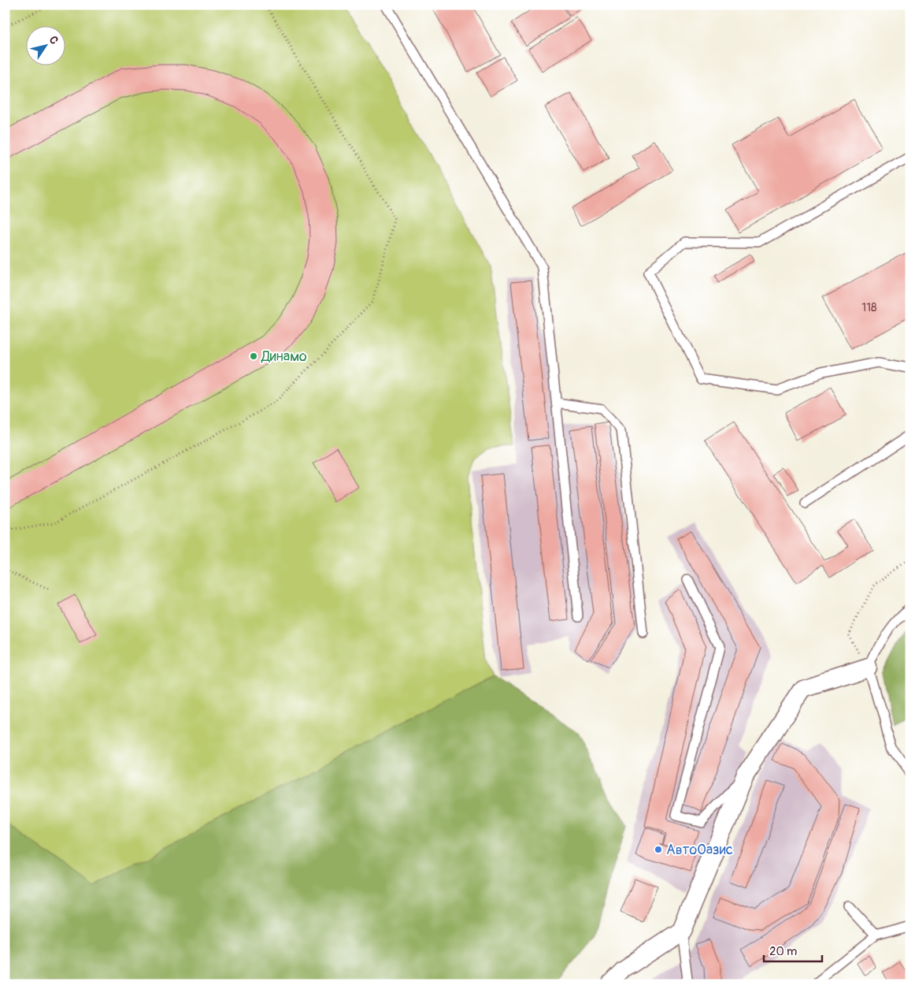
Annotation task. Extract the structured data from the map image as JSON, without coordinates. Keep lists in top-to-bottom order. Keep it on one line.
{"places":["Динамо","АвтоОазис"],"house_numbers":["118"],"scale_bar":"20 m","north":"top right"}
